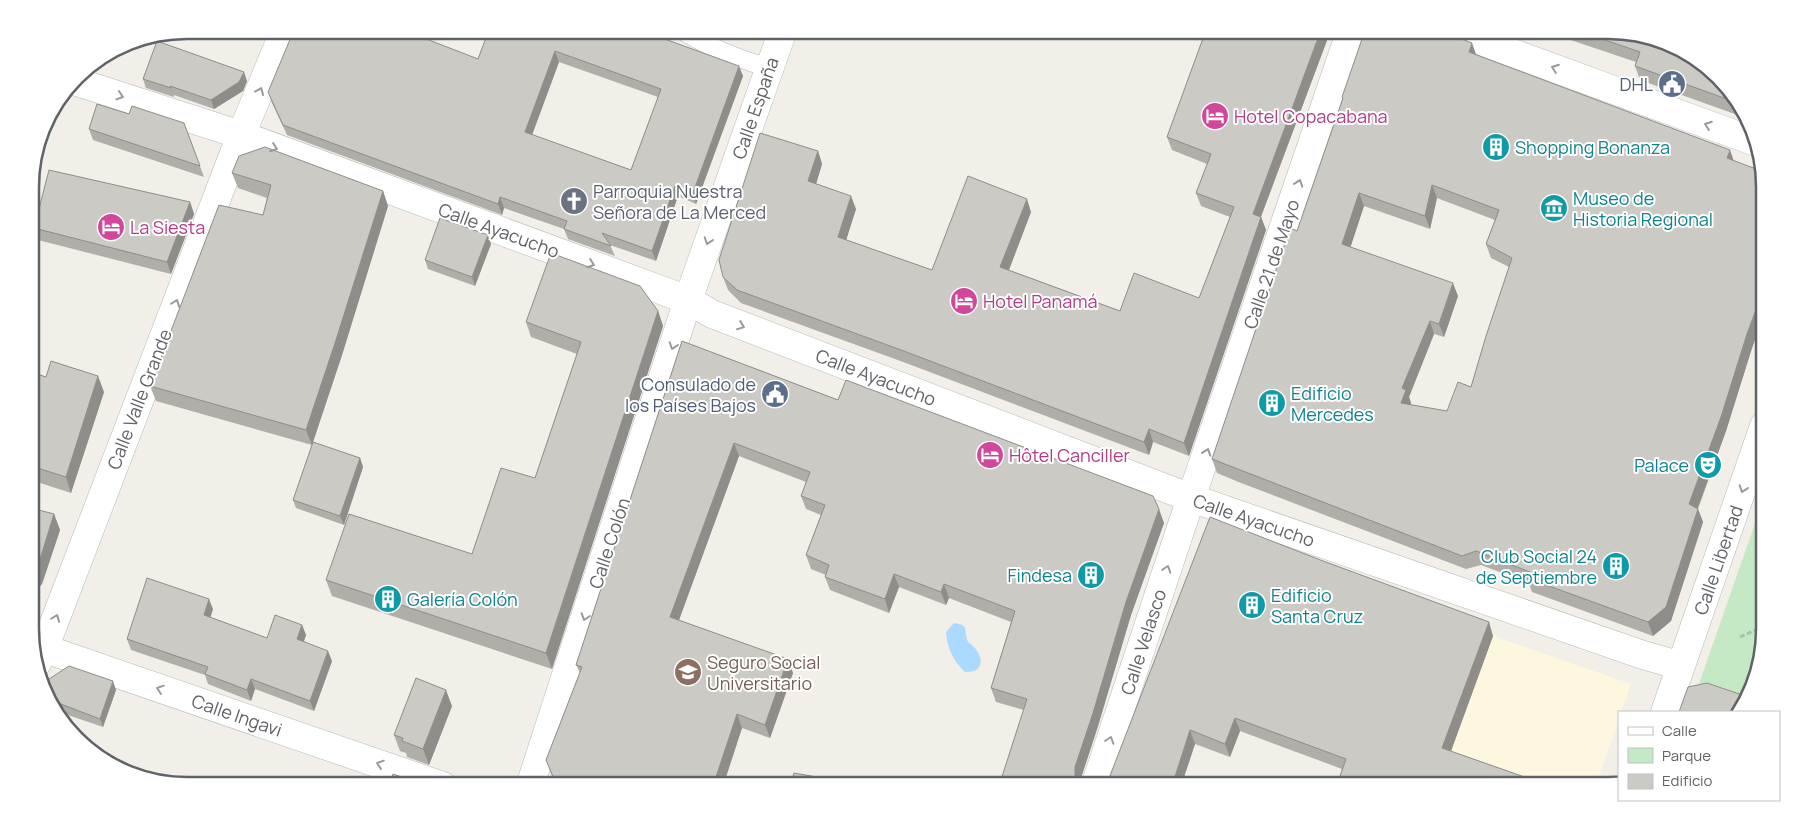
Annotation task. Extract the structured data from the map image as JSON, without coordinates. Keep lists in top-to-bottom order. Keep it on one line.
{"streets":{"street":["Calle España","Calle Ayacucho","Calle 21 de Mayo","Calle Valle Grande","Calle Colón","Calle Libertad","Calle Velasco","Calle Ingavi"]},"crossings":[["Calle España","Calle Ayacucho"],["Calle España","Calle Colón"],["Calle Ayacucho","Calle 21 de Mayo"],["Calle Ayacucho","Calle Valle Grande"],["Calle Ayacucho","Calle Colón"],["Calle Ayacucho","Calle Libertad"],["Calle Ayacucho","Calle Velasco"],["Calle 21 de Mayo","Calle Velasco"]],"one_way":["Calle España","Calle Ayacucho","Calle 21 de Mayo","Calle Valle Grande","Calle Colón","Calle Libertad","Calle Velasco","Calle Ingavi"],"places":{"public building":["DHL","Consulado de los Países Bajos"],"hotel":["Hotel Copacabana","La Siesta","Hotel Panamá","Hôtel Canciller"],"building":["Shopping Bonanza","Edificio Mercedes","Club Social 24 de Septiembre","Findesa","Galería Colón","Edificio Santa Cruz"],"church":["Parroquia Nuestra Señora de La Merced"],"museum":["Museo de Historia Regional"],"theatre":["Palace"],"school or university":["Seguro Social Universitario"]},"legend":["Calle","Parque","Edificio"]}
